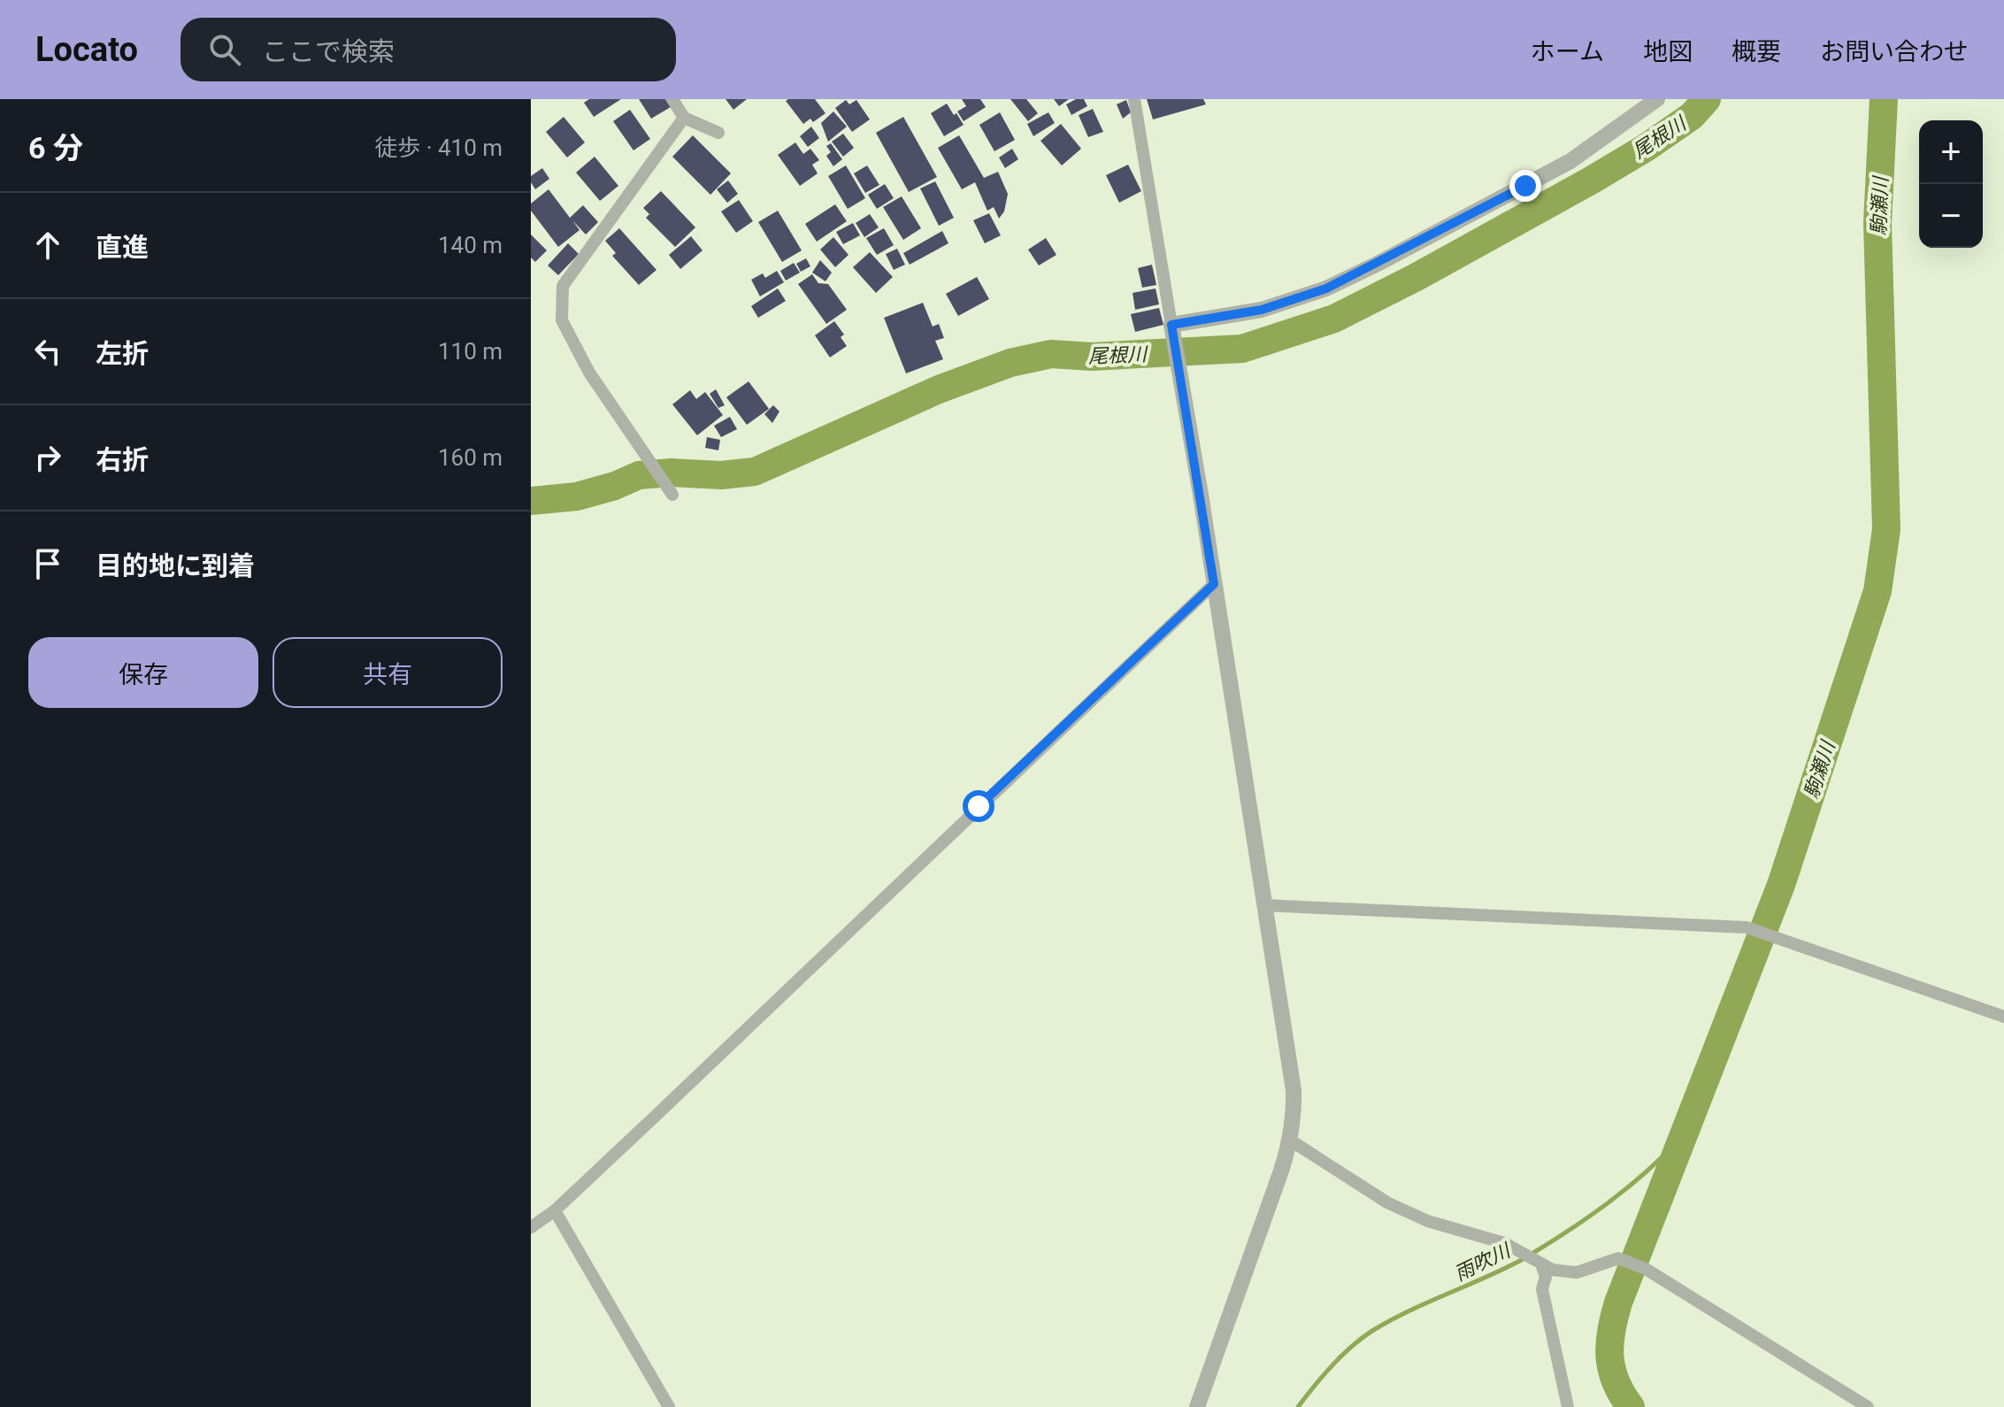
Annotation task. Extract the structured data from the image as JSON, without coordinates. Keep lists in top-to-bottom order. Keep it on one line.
{"water":["尾根川","駒瀬川","雨吹川"],"page":{"header":"Locato","search":"ここで検索","nav":["ホーム","地図","概要","お問い合わせ"],"heading":["6 分","徒歩 · 410 m"],"map_buttons":["+","−"],"list":[["直進","140 m"],["左折","110 m"],["右折","160 m"],"目的地に到着"],"buttons":["保存","共有"]}}
